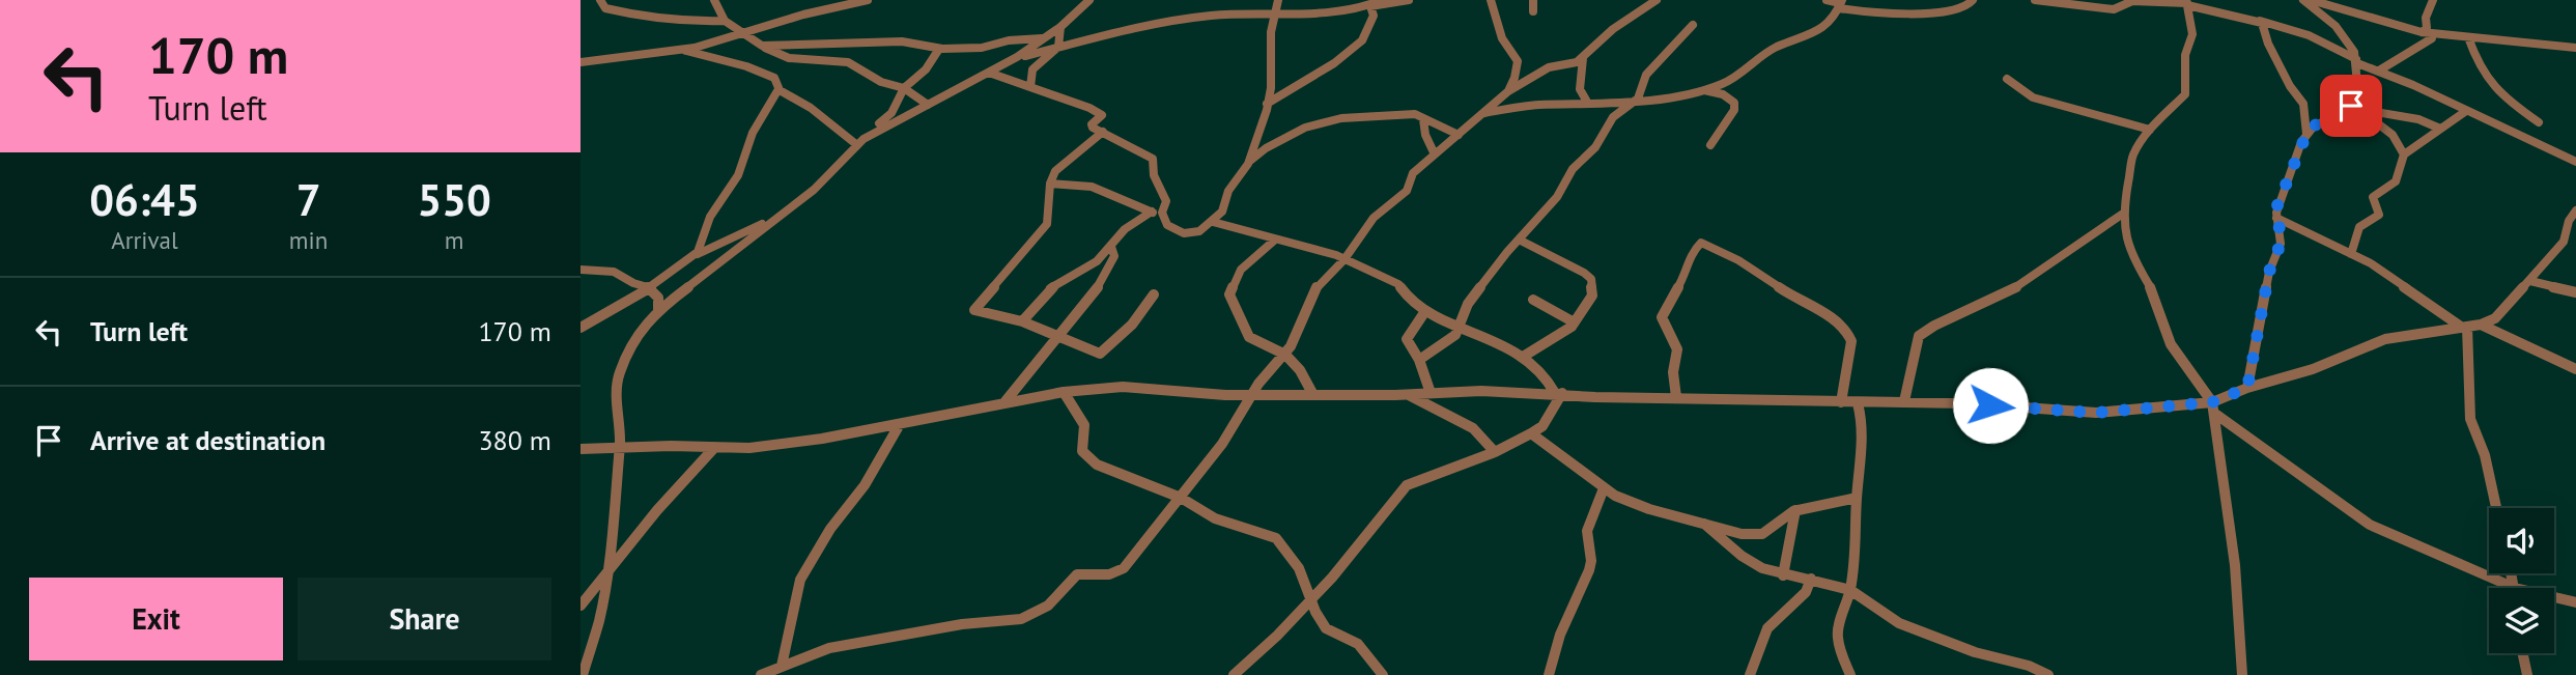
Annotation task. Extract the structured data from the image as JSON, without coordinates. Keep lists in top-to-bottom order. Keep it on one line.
{"page":{"turn":["170 m","Turn left"],"eta":["06:45","Arrival","7","min","550","m"],"list":[{"name":"Turn left","value":"170 m"},{"name":"Arrive at destination","value":"380 m"}],"buttons":["Exit","Share"]}}
